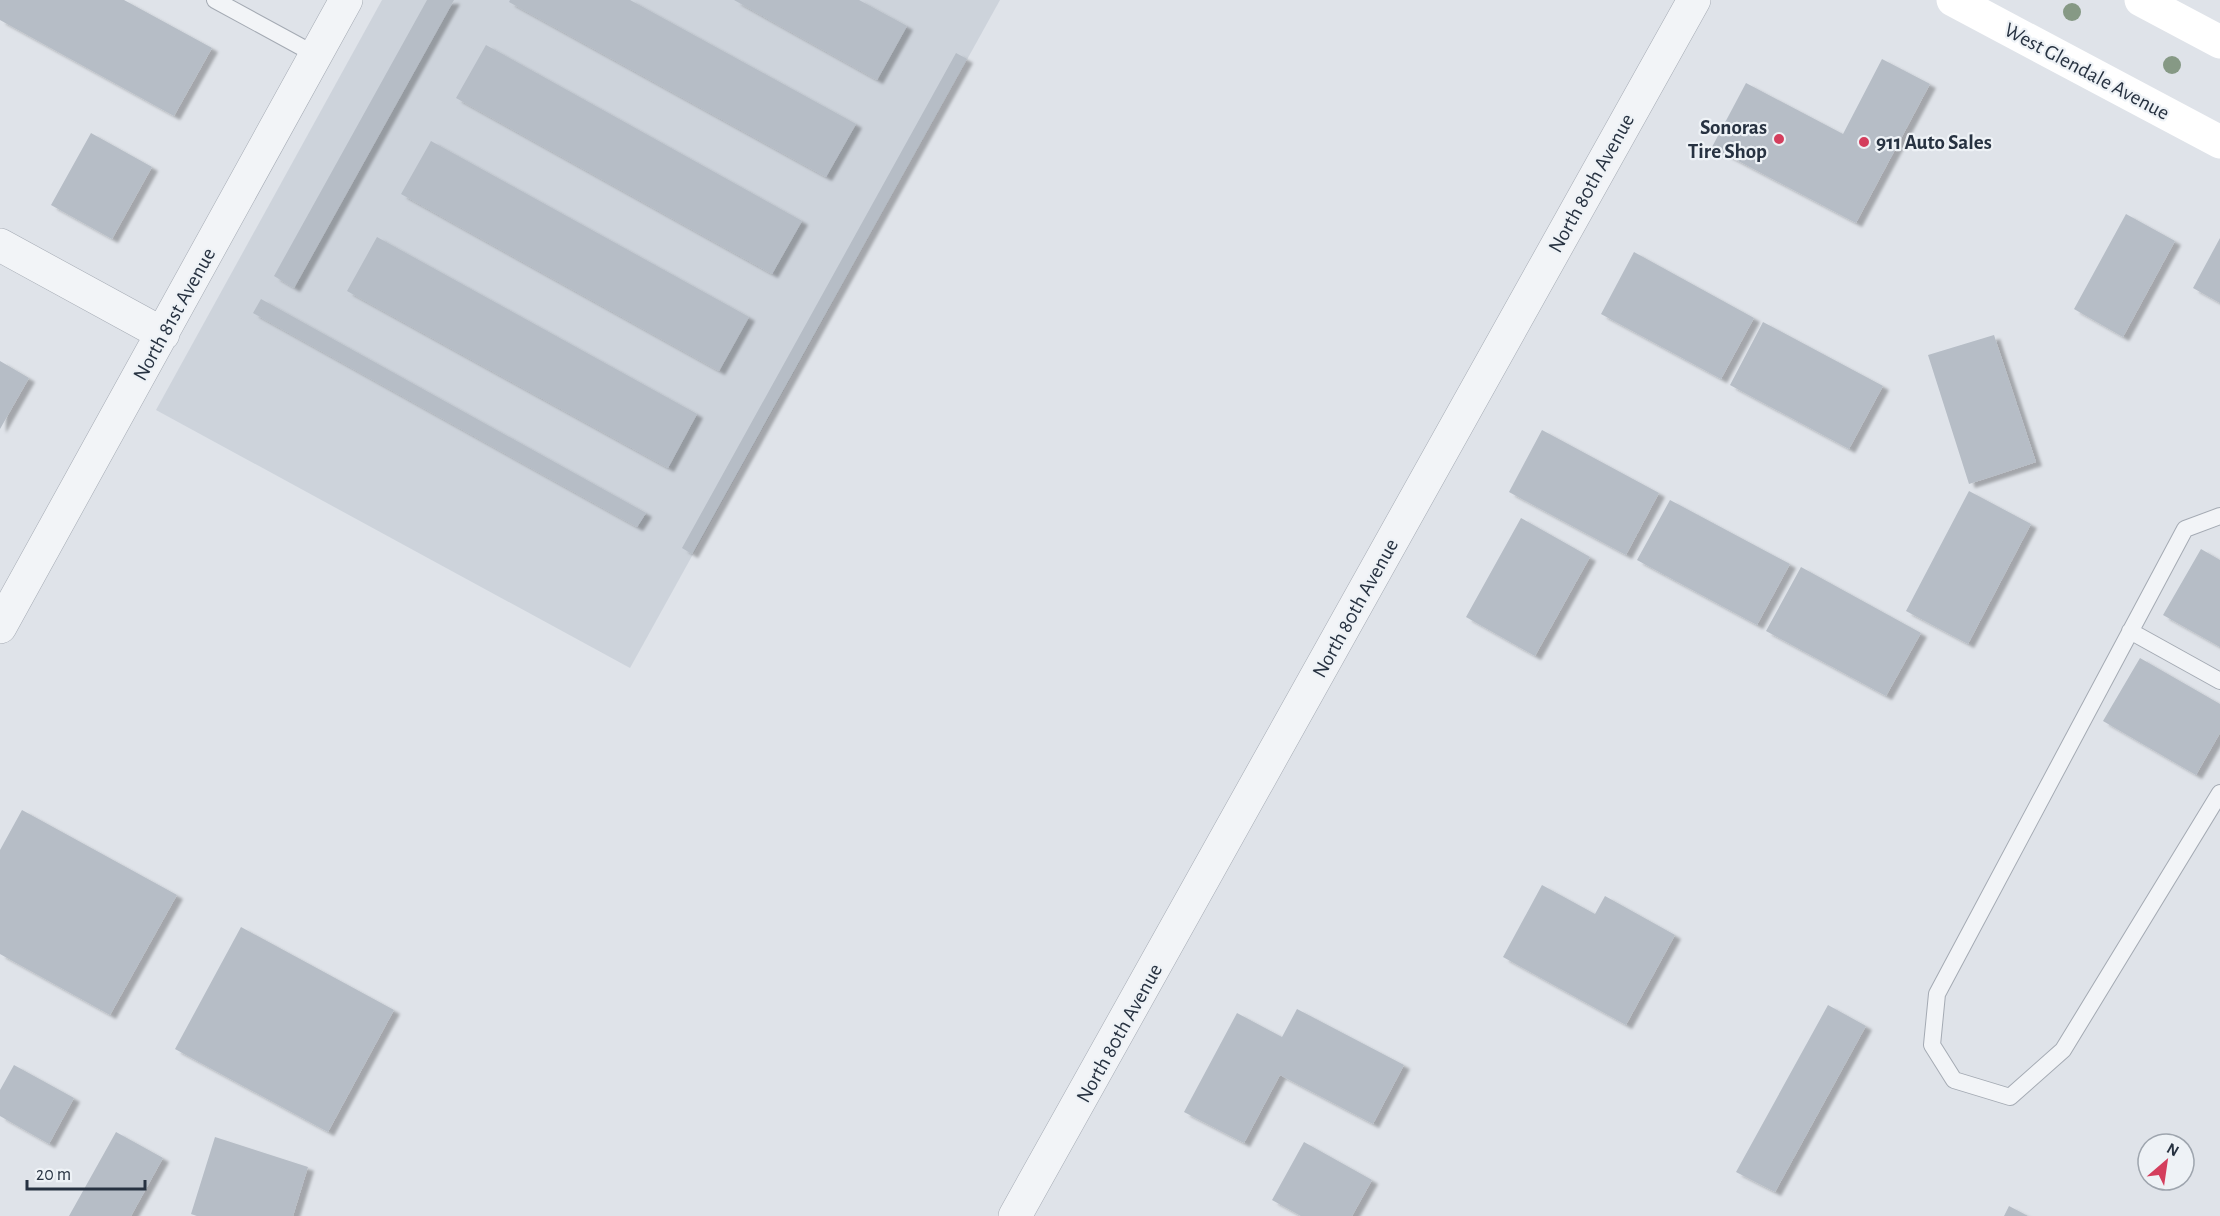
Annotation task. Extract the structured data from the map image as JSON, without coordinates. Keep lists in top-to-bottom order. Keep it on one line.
{"streets":{"main road":["West Glendale Avenue"],"street":["North 80th Avenue","North 81st Avenue"]},"places":["Sonoras Tire Shop","911 Auto Sales"],"scale_bar":"20 m","north":"top right"}
